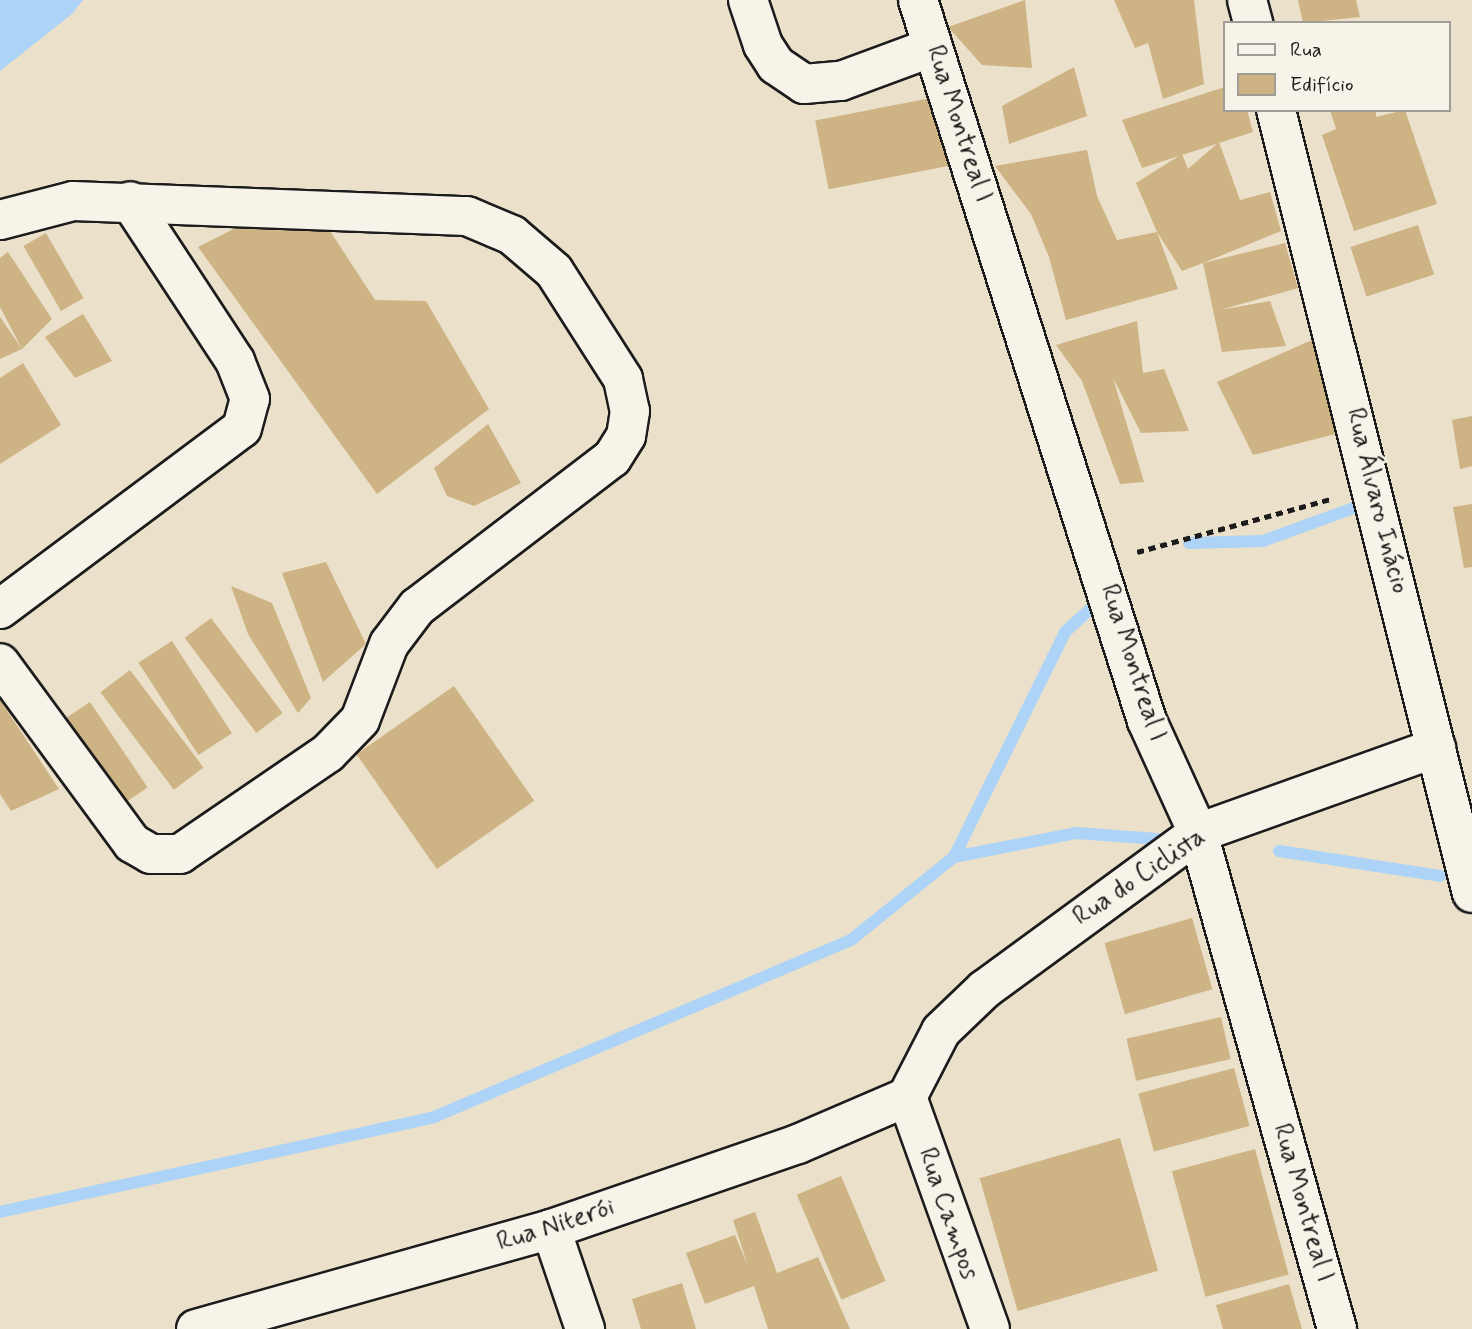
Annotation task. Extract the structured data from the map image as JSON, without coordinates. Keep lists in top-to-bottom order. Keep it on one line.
{"streets":{"street":["Rua Montreal I","Rua Álvaro Inácio","Rua do Ciclista","Rua Campos","Rua Niterói"]},"crossings":[["Rua Montreal I","Rua do Ciclista"],["Rua Álvaro Inácio","Rua do Ciclista"],["Rua do Ciclista","Rua Campos"],["Rua do Ciclista","Rua Niterói"],["Rua Campos","Rua Niterói"]],"legend":["Rua","Edifício"]}
